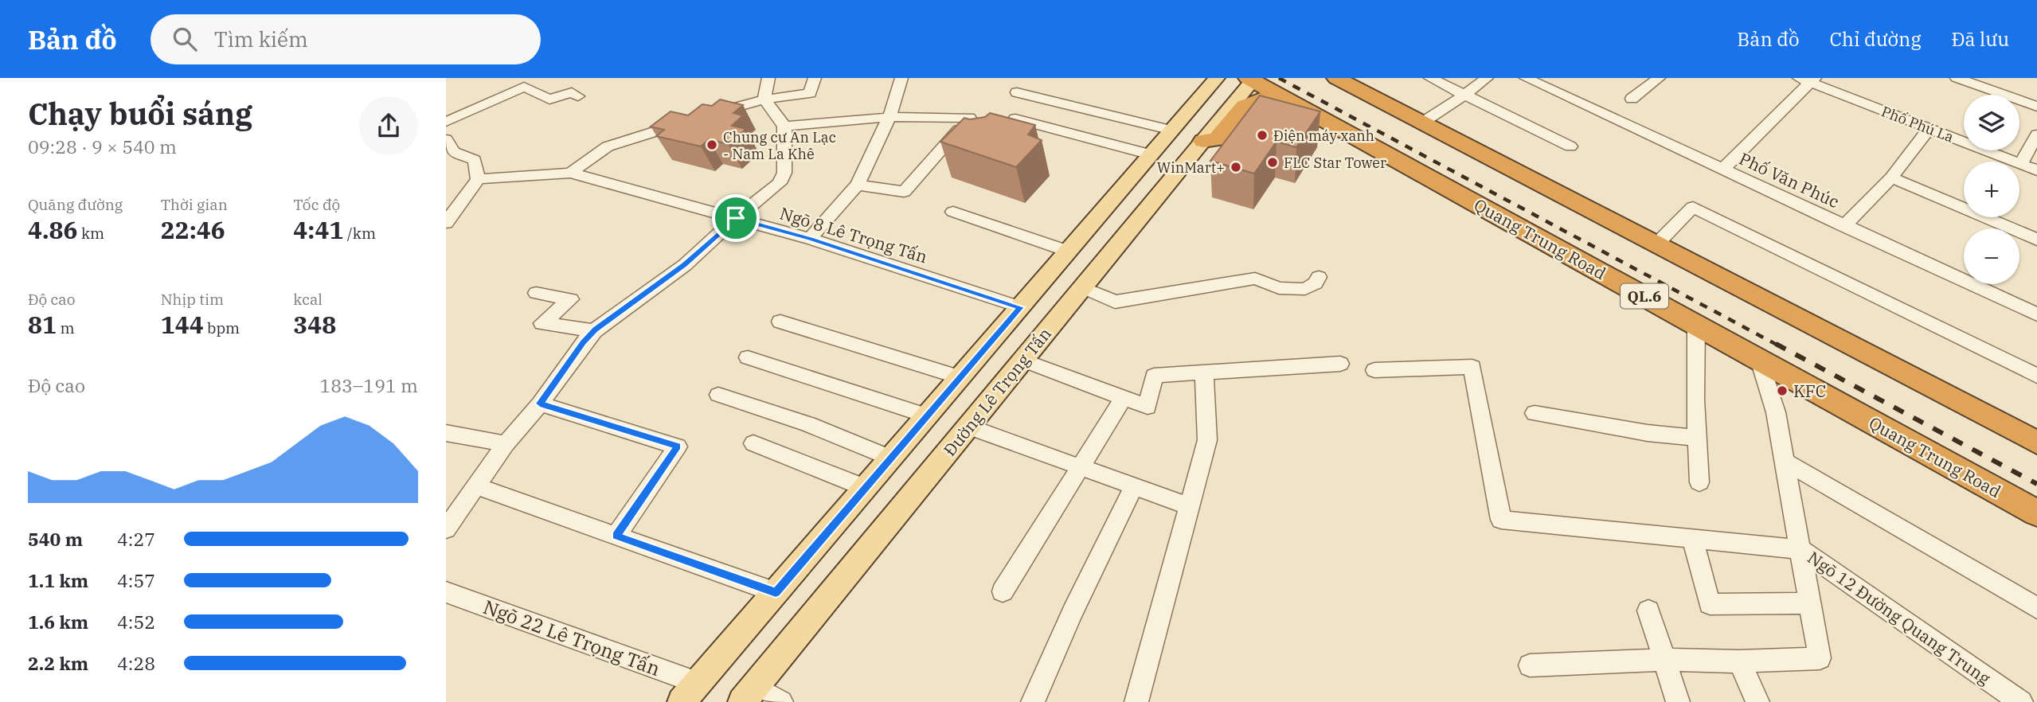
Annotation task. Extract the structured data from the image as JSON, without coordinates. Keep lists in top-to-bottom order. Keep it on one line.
{"streets":{"highway":["Quang Trung Road","QL.6"],"main road":["Đường Lê Trọng Tấn"],"street":["Phố Phú La","Phố Văn Phúc","Ngõ 8 Lê Trọng Tấn","Ngõ 12 Đường Quang Trung","Ngõ 22 Lê Trọng Tấn"]},"crossings":[["Ngõ 8 Lê Trọng Tấn","Đường Lê Trọng Tấn"],["Quang Trung Road","Đường Lê Trọng Tấn"],["Quang Trung Road","Ngõ 12 Đường Quang Trung"],["Đường Lê Trọng Tấn","Ngõ 22 Lê Trọng Tấn"]],"places":["Điện máy xanh","Chung cư An Lạc - Nam La Khê","FLC Star Tower","WinMart+","KFC"],"page":{"header":"Bản đồ","search":"Tìm kiếm","nav":["Bản đồ","Chỉ đường","Đã lưu"],"heading":["Chạy buổi sáng","09:28 · 9 × 540 m"],"map_buttons":["+","−"],"stats":[["Quãng đường","4.86 km"],["Thời gian","22:46"],["Tốc độ","4:41 /km"],["Độ cao","81 m"],["Nhịp tim","144 bpm"],["kcal","348"]],"chart":["Độ cao","183–191 m"],"list":[{"name":"540 m","note":"4:27"},{"name":"1.1 km","note":"4:57"},{"name":"1.6 km","note":"4:52"},{"name":"2.2 km","note":"4:28"}]}}
